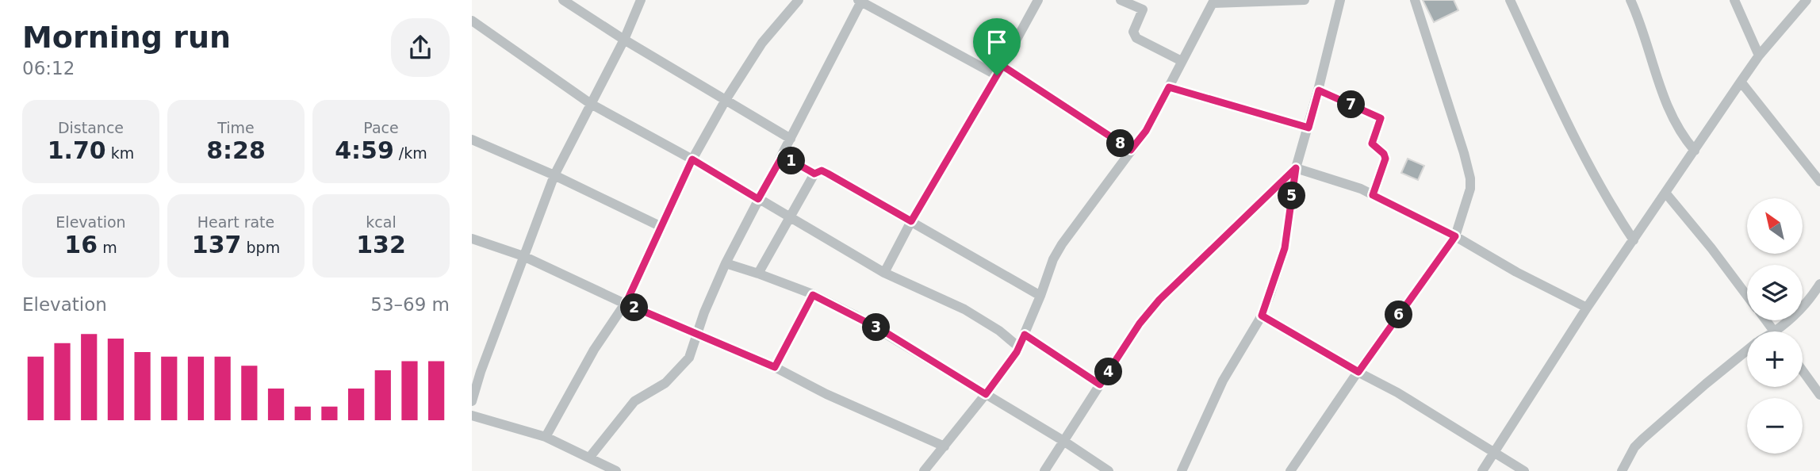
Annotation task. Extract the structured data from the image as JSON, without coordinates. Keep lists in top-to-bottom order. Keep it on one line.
{"north":"top left","page":{"heading":["Morning run","06:12"],"pins":["7","8","1","5","2","6","3","4"],"stats":[["Distance","1.70 km"],["Time","8:28"],["Pace","4:59 /km"],["Elevation","16 m"],["Heart rate","137 bpm"],["kcal","132"]],"map_buttons":["+","−"],"chart":["Elevation","53–69 m"]}}
